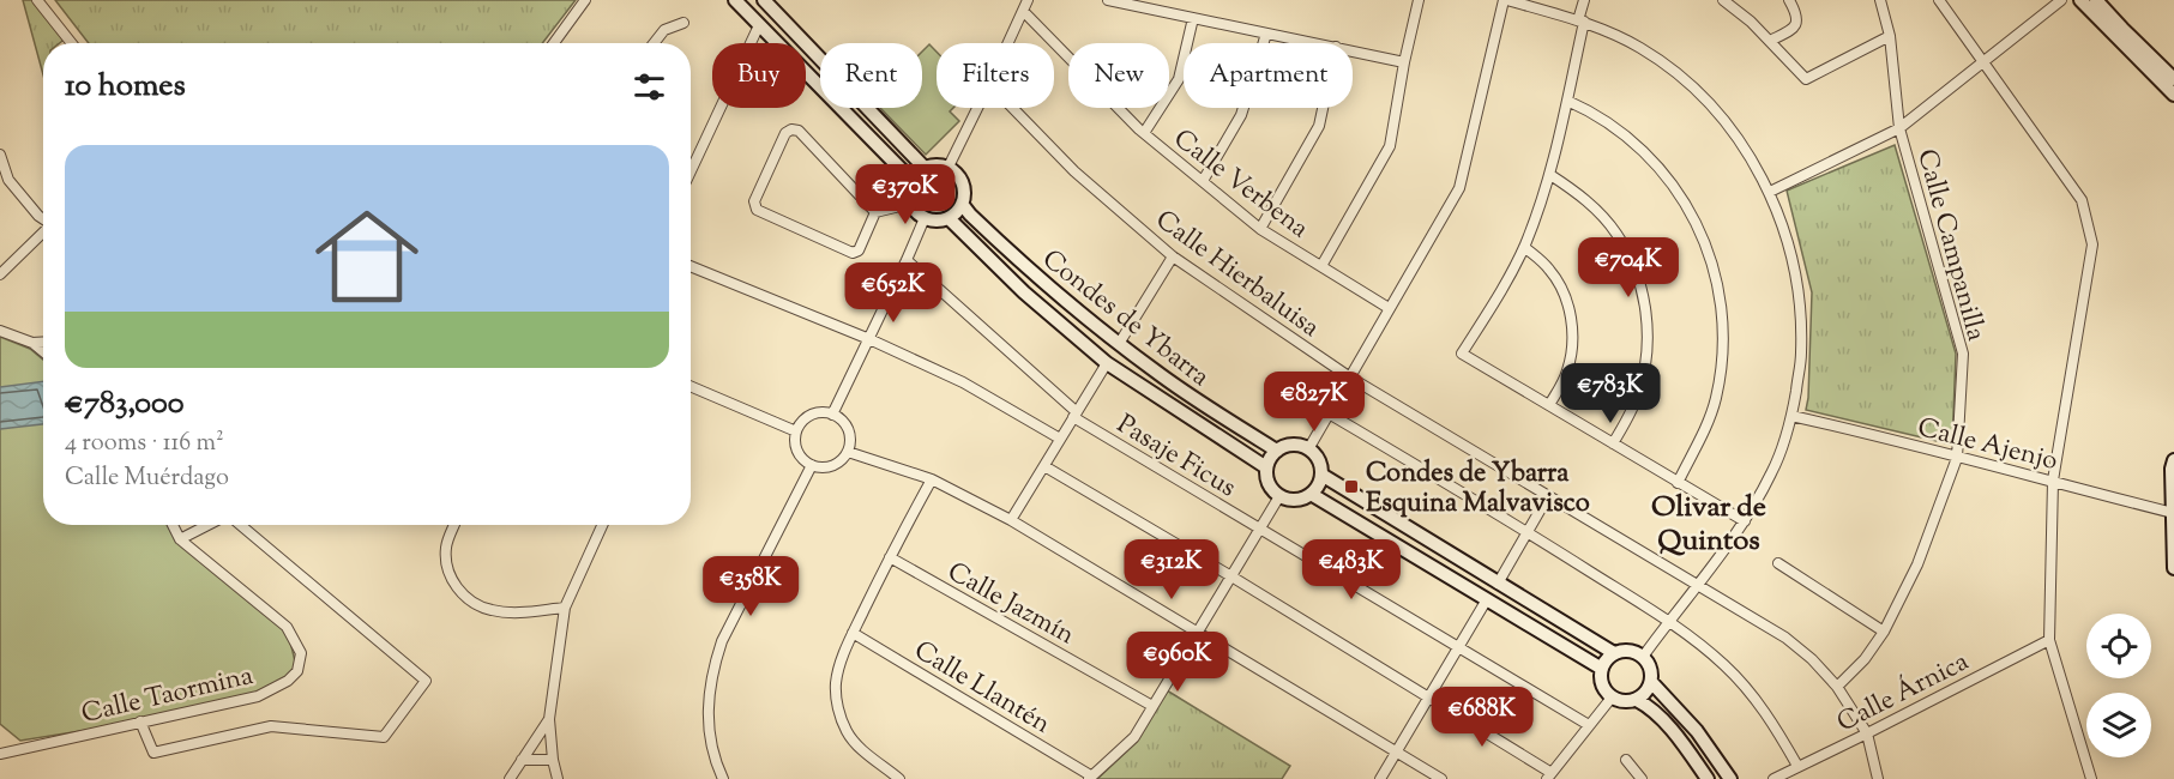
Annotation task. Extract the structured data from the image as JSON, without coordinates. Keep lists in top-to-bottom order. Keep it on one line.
{"streets":{"main road":["Condes de Ybarra"],"street":["Calle Verbena","Calle Campanilla","Calle Hierbaluisa","Calle Ajenjo","Pasaje Ficus","Calle Jazmín","Calle Llantén","Calle Árnica","Calle Taormina"]},"crossings":[["Calle Campanilla","Calle Hierbaluisa"],["Calle Campanilla","Calle Ajenjo"],["Calle Hierbaluisa","Calle Árnica"]],"districts":["Olivar de Quintos"],"places":{"transit":["Condes de Ybarra Esquina Malvavisco"]},"page":{"chip":["Buy","Rent","Filters","New","Apartment"],"heading":"10 homes","list":[{"name":"€783,000","note":"4 rooms · 116 m² · Calle Muérdago"}],"price":["€370K","€704K","€652K","€783K","€827K","€312K","€483K","€358K","€960K","€688K"]}}
